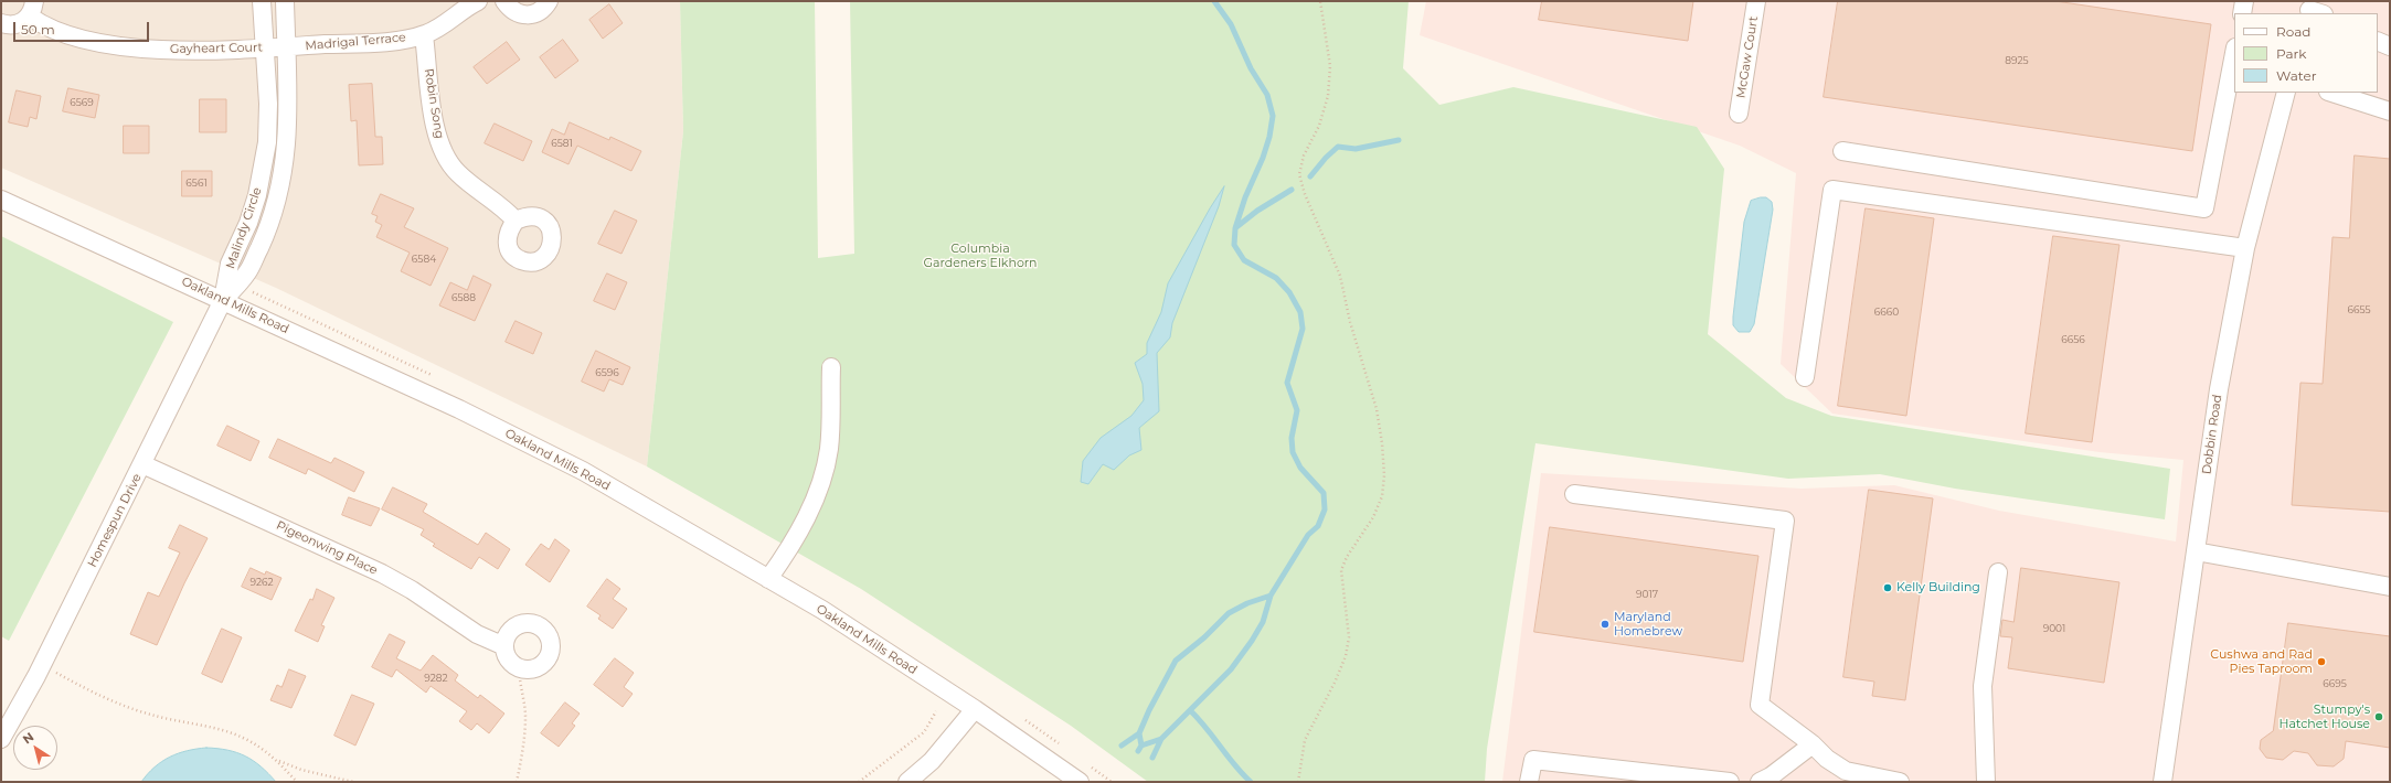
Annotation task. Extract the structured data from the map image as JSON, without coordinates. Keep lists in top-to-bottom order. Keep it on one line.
{"streets":{"street":["Madrigal Terrace","Gayheart Court","McGaw Court","Robin Song","Malindy Circle","Oakland Mills Road","Dobbin Road","Homespun Drive","Pigeonwing Place"]},"crossings":[["Madrigal Terrace","Gayheart Court"],["Madrigal Terrace","Robin Song"],["Madrigal Terrace","Malindy Circle"],["Gayheart Court","Malindy Circle"],["Malindy Circle","Oakland Mills Road"],["Malindy Circle","Homespun Drive"],["Oakland Mills Road","Homespun Drive"],["Homespun Drive","Pigeonwing Place"]],"parks":["Columbia Gardeners Elkhorn"],"places":["Kelly Building","Maryland Homebrew","Cushwa and Rad Pies Taproom","Stumpy's Hatchet House"],"house_numbers":["8925","6569","6581","6561","6584","6588","6655","6660","6656","6596","9262","9017","9001","9282","6695"],"legend":["Road","Park","Water"],"scale_bar":"50 m","north":"top left"}
